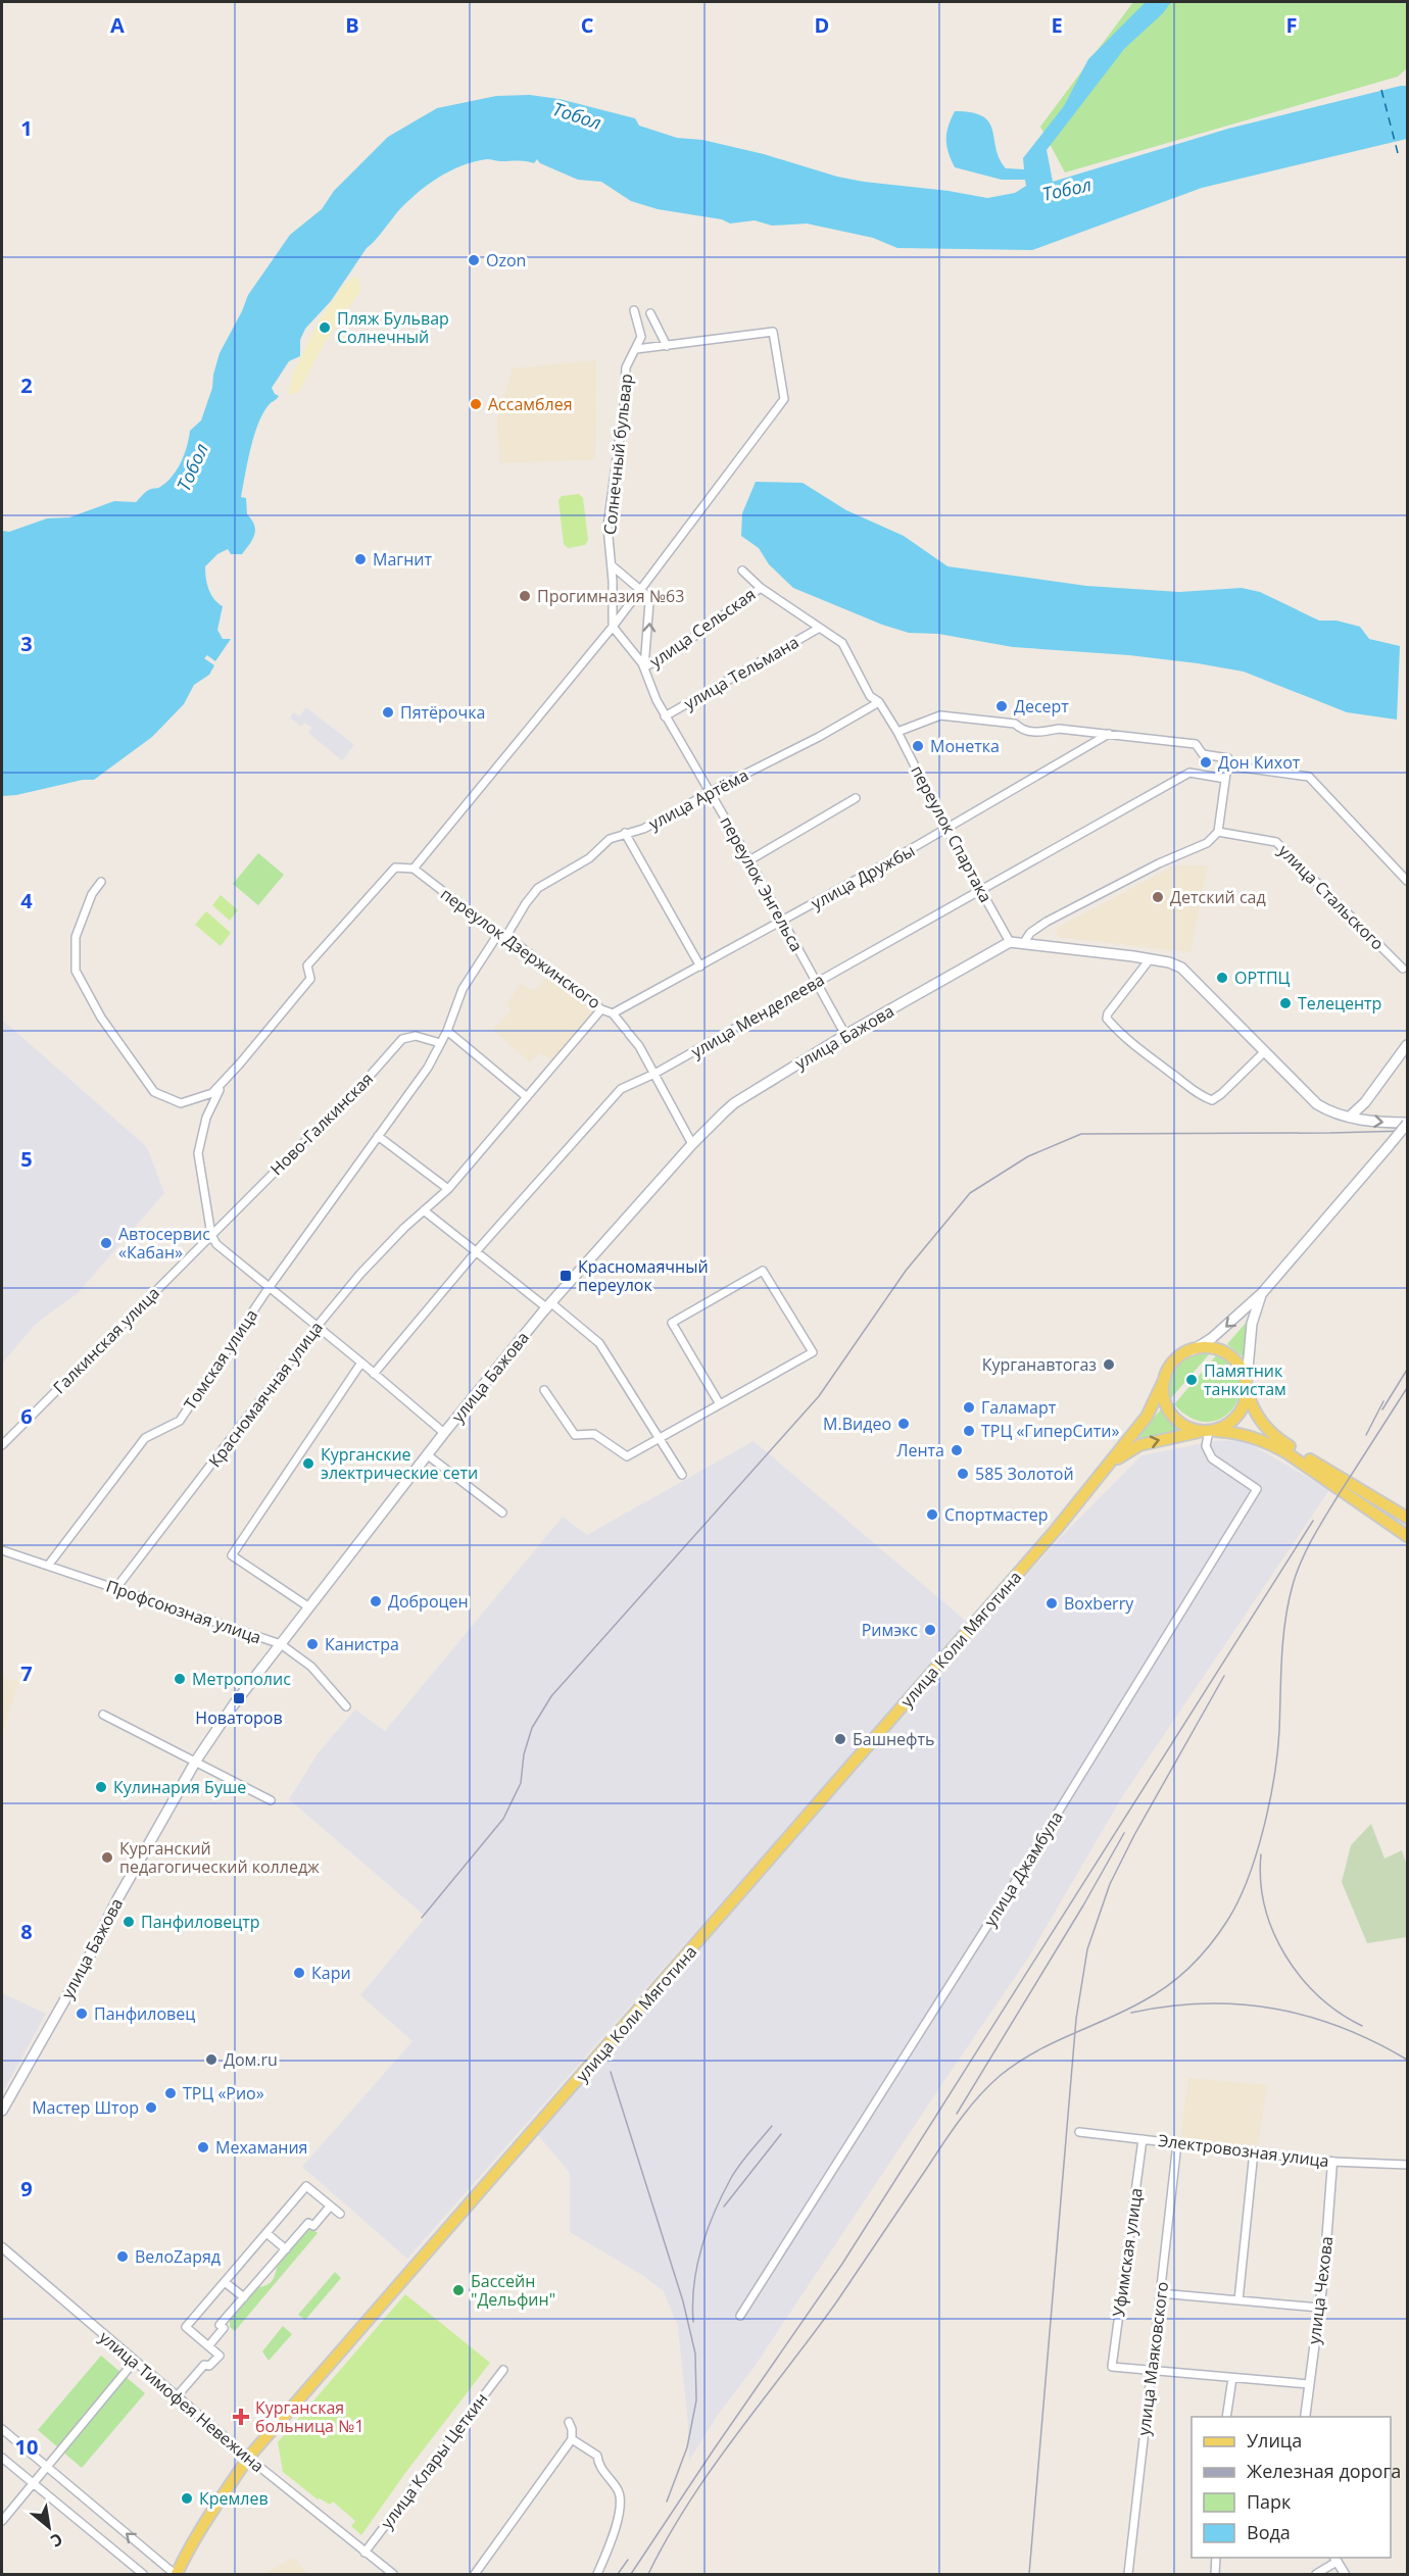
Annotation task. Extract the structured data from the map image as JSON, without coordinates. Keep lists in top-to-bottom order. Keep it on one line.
{"streets":{"main road":["улица Бажова","улица Коли Мяготина"],"street":["Солнечный бульвар","улица Сельская","улица Тельмана","улица Артёма","переулок Спартака","улица Дружбы","переулок Энгельса","улица Стальского","переулок Дзержинского","улица Менделеева","Ново-Галкинская","Галкинская улица","Томская улица","Красномаячная улица","Профсоюзная улица","улица Джамбула","Электровозная улица","Уфимская улица","улица Чехова","улица Маяковского","улица Тимофея Невежина","улица Клары Цеткин"]},"crossings":[["Солнечный бульвар","переулок Энгельса"],["улица Сельская","переулок Спартака"],["улица Сельская","переулок Энгельса"],["улица Тельмана","переулок Спартака"],["улица Тельмана","переулок Энгельса"],["улица Артёма","переулок Спартака"],["улица Артёма","переулок Энгельса"],["улица Артёма","переулок Дзержинского"],["переулок Спартака","улица Дружбы"],["переулок Спартака","улица Менделеева"],["переулок Спартака","улица Бажова"],["улица Дружбы","переулок Энгельса"],["улица Дружбы","переулок Дзержинского"],["переулок Энгельса","улица Менделеева"],["переулок Энгельса","улица Бажова"],["переулок Дзержинского","улица Менделеева"],["переулок Дзержинского","улица Бажова"],["улица Бажова","Профсоюзная улица"],["Ново-Галкинская","Галкинская улица"],["Томская улица","Профсоюзная улица"],["Красномаячная улица","Профсоюзная улица"],["улица Коли Мяготина","улица Джамбула"],["улица Коли Мяготина","улица Тимофея Невежина"],["Электровозная улица","Уфимская улица"],["Электровозная улица","улица Чехова"],["Электровозная улица","улица Маяковского"],["Уфимская улица","улица Маяковского"],["улица Тимофея Невежина","улица Клары Цеткин"]],"water":["Тобол"],"places":{"other":["Ozon","Пляж Бульвар Солнечный","Ассамблея","Магнит","Прогимназия №63","Десерт","Пятёрочка","Монетка","Дон Кихот","Детский сад","ОРТПЦ","Телецентр","Автосервис «Кабан»","Курганавтогаз","Памятник танкистам","Галамарт","М.Видео","ТРЦ «ГиперСити»","Лента","Курганские электрические сети","585 Золотой","Спортмастер","Доброцен","Boxberry","Римэкс","Канистра","Метрополис","Башнефть","Кулинария Буше","Курганский педагогический колледж","Панфиловецтр","Кари","Панфиловец","Дом.ru","ТРЦ «Рио»","Мастер Штор","Мехамания","ВелоZаряд","Бассейн \"Дельфин\"","Кремлев"],"transit":["Красномаячный переулок","Новаторов"],"health":["Курганская больница №1"]},"legend":["Улица","Железная дорога","Парк","Вода"],"north":"bottom right","grid":{"columns":["A","B","C","D","E","F"],"rows":["1","2","3","4","5","6","7","8","9","10"]}}
